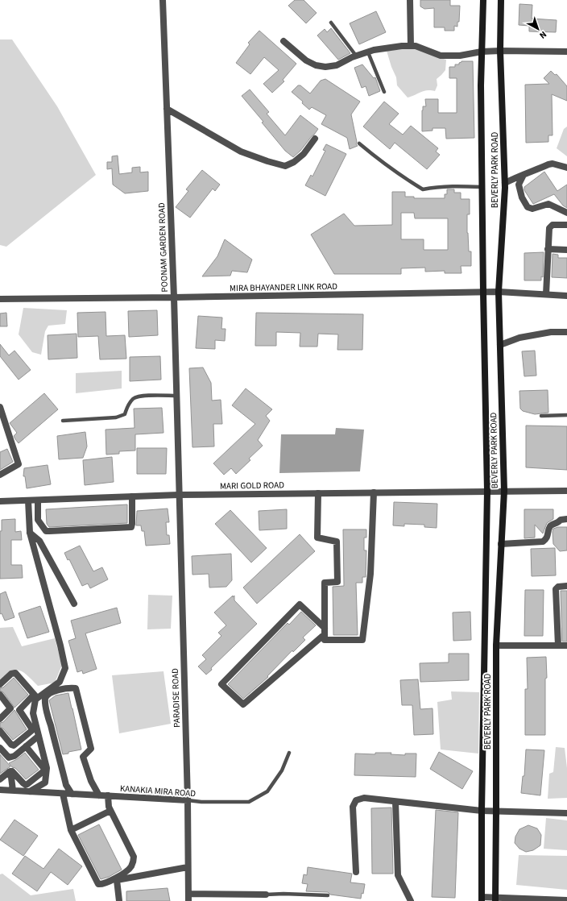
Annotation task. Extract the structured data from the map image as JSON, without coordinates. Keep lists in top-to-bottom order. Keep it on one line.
{"streets":{"main road":["BEVERLY PARK ROAD"],"street":["POONAM GARDEN ROAD","MIRA BHAYANDER LINK ROAD","MARI GOLD ROAD","PARADISE ROAD","KANAKIA MIRA ROAD"]},"crossings":[["BEVERLY PARK ROAD","MIRA BHAYANDER LINK ROAD"],["BEVERLY PARK ROAD","MARI GOLD ROAD"],["POONAM GARDEN ROAD","MIRA BHAYANDER LINK ROAD"],["POONAM GARDEN ROAD","MARI GOLD ROAD"],["POONAM GARDEN ROAD","PARADISE ROAD"],["MARI GOLD ROAD","PARADISE ROAD"],["PARADISE ROAD","KANAKIA MIRA ROAD"]],"north":"bottom right"}
